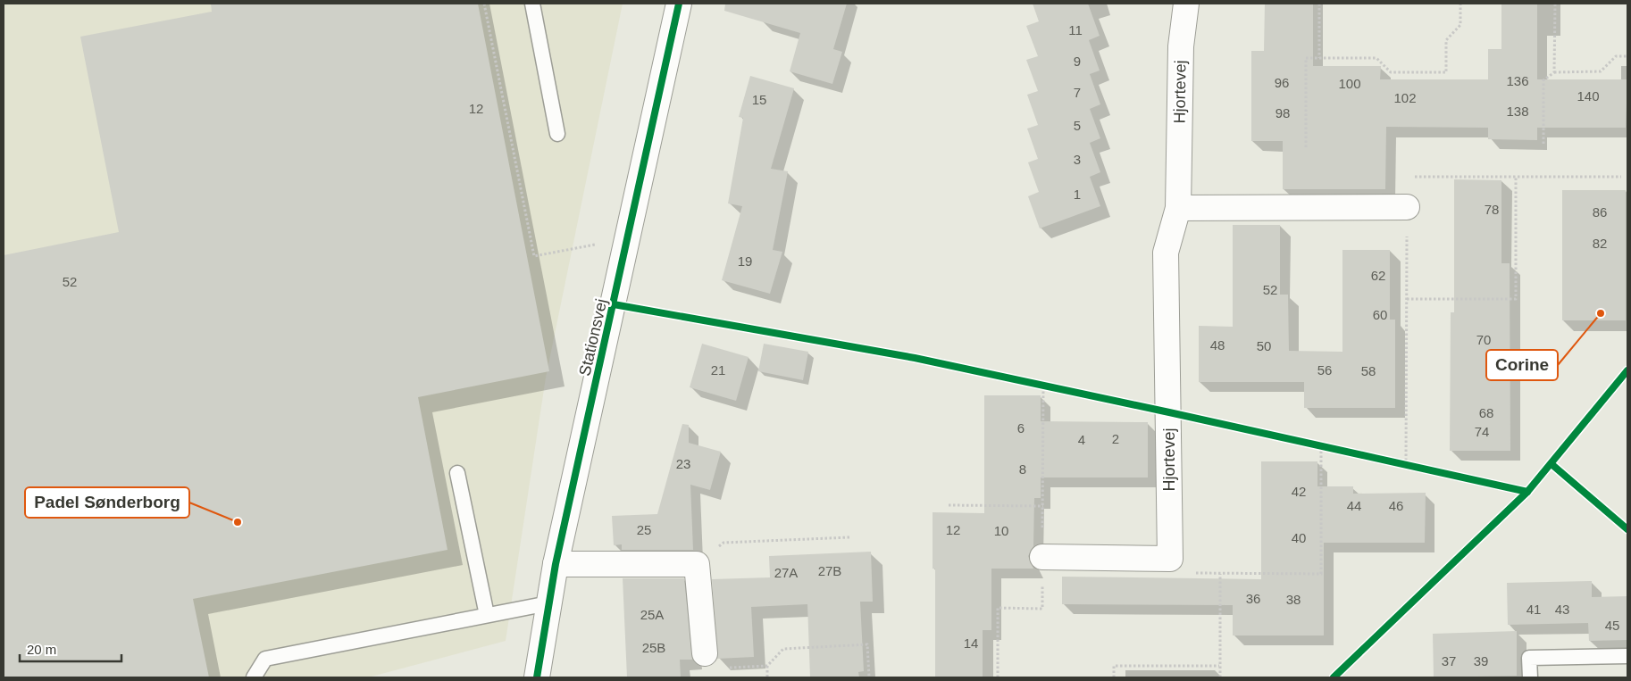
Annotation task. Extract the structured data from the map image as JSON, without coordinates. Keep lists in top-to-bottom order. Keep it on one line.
{"streets":{"street":["Hjortevej","Stationsvej"]},"places":["Corine","Padel Sønderborg"],"house_numbers":["11","9","136","96","100","7","140","102","15","12","138","98","5","3","1","78","86","82","19","62","52","52","60","70","48","50","21","56","58","68","6","74","2","4","23","8","42","44","46","25","12","10","40","27B","27A","36","38","41","43","25A","45","14","25B","37","39"],"scale_bar":"20 m"}
